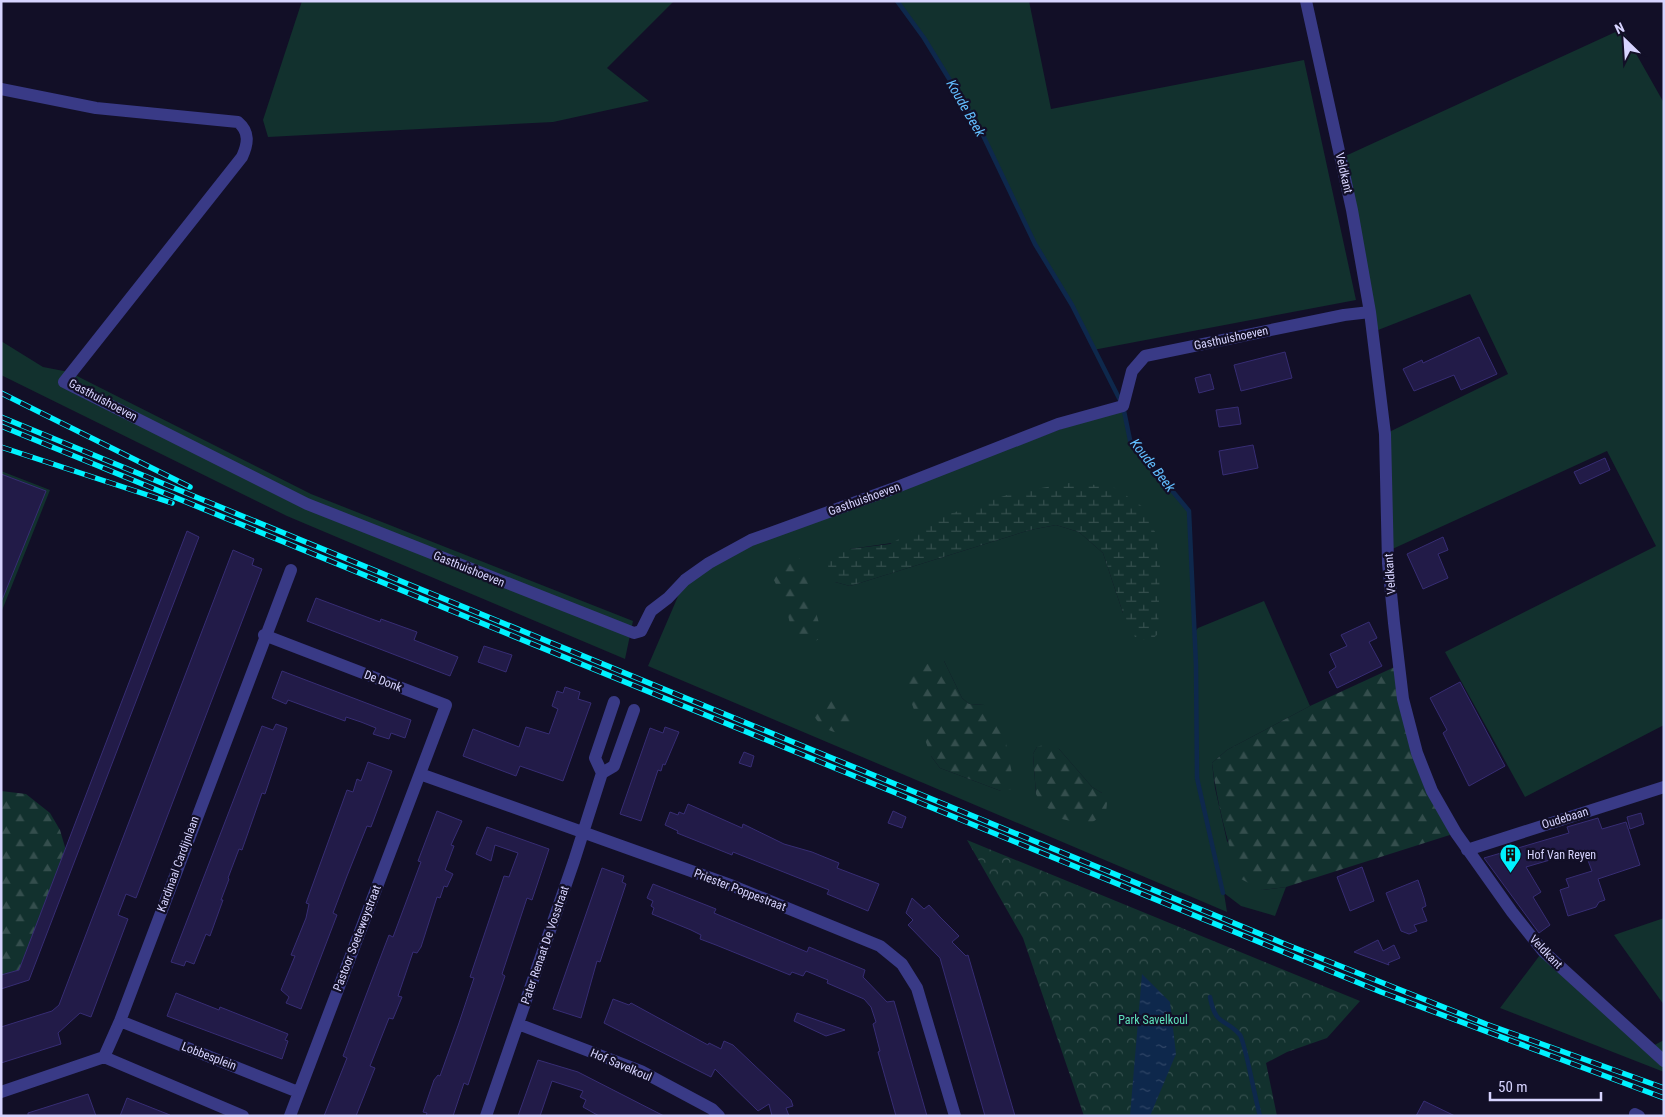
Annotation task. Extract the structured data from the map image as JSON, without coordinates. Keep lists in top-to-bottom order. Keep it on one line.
{"streets":{"street":["Veldkant","Gasthuishoeven","De Donk","Oudebaan","Kardinaal Cardijnlaan","Priester Poppestraat","Pastoor Soeteweystraat","Pater Renaat De Vosstraat","Lobbesplein","Hof Savelkoul"]},"crossings":[["Veldkant","Gasthuishoeven"],["Veldkant","Oudebaan"],["De Donk","Kardinaal Cardijnlaan"],["De Donk","Pastoor Soeteweystraat"],["Kardinaal Cardijnlaan","Lobbesplein"],["Priester Poppestraat","Pastoor Soeteweystraat"],["Priester Poppestraat","Pater Renaat De Vosstraat"],["Pastoor Soeteweystraat","Lobbesplein"],["Pater Renaat De Vosstraat","Hof Savelkoul"]],"water":["Koude Beek"],"parks":["Park Savelkoul"],"places":{"building":["Hof Van Reyen"]},"scale_bar":"50 m","north":"top left"}
